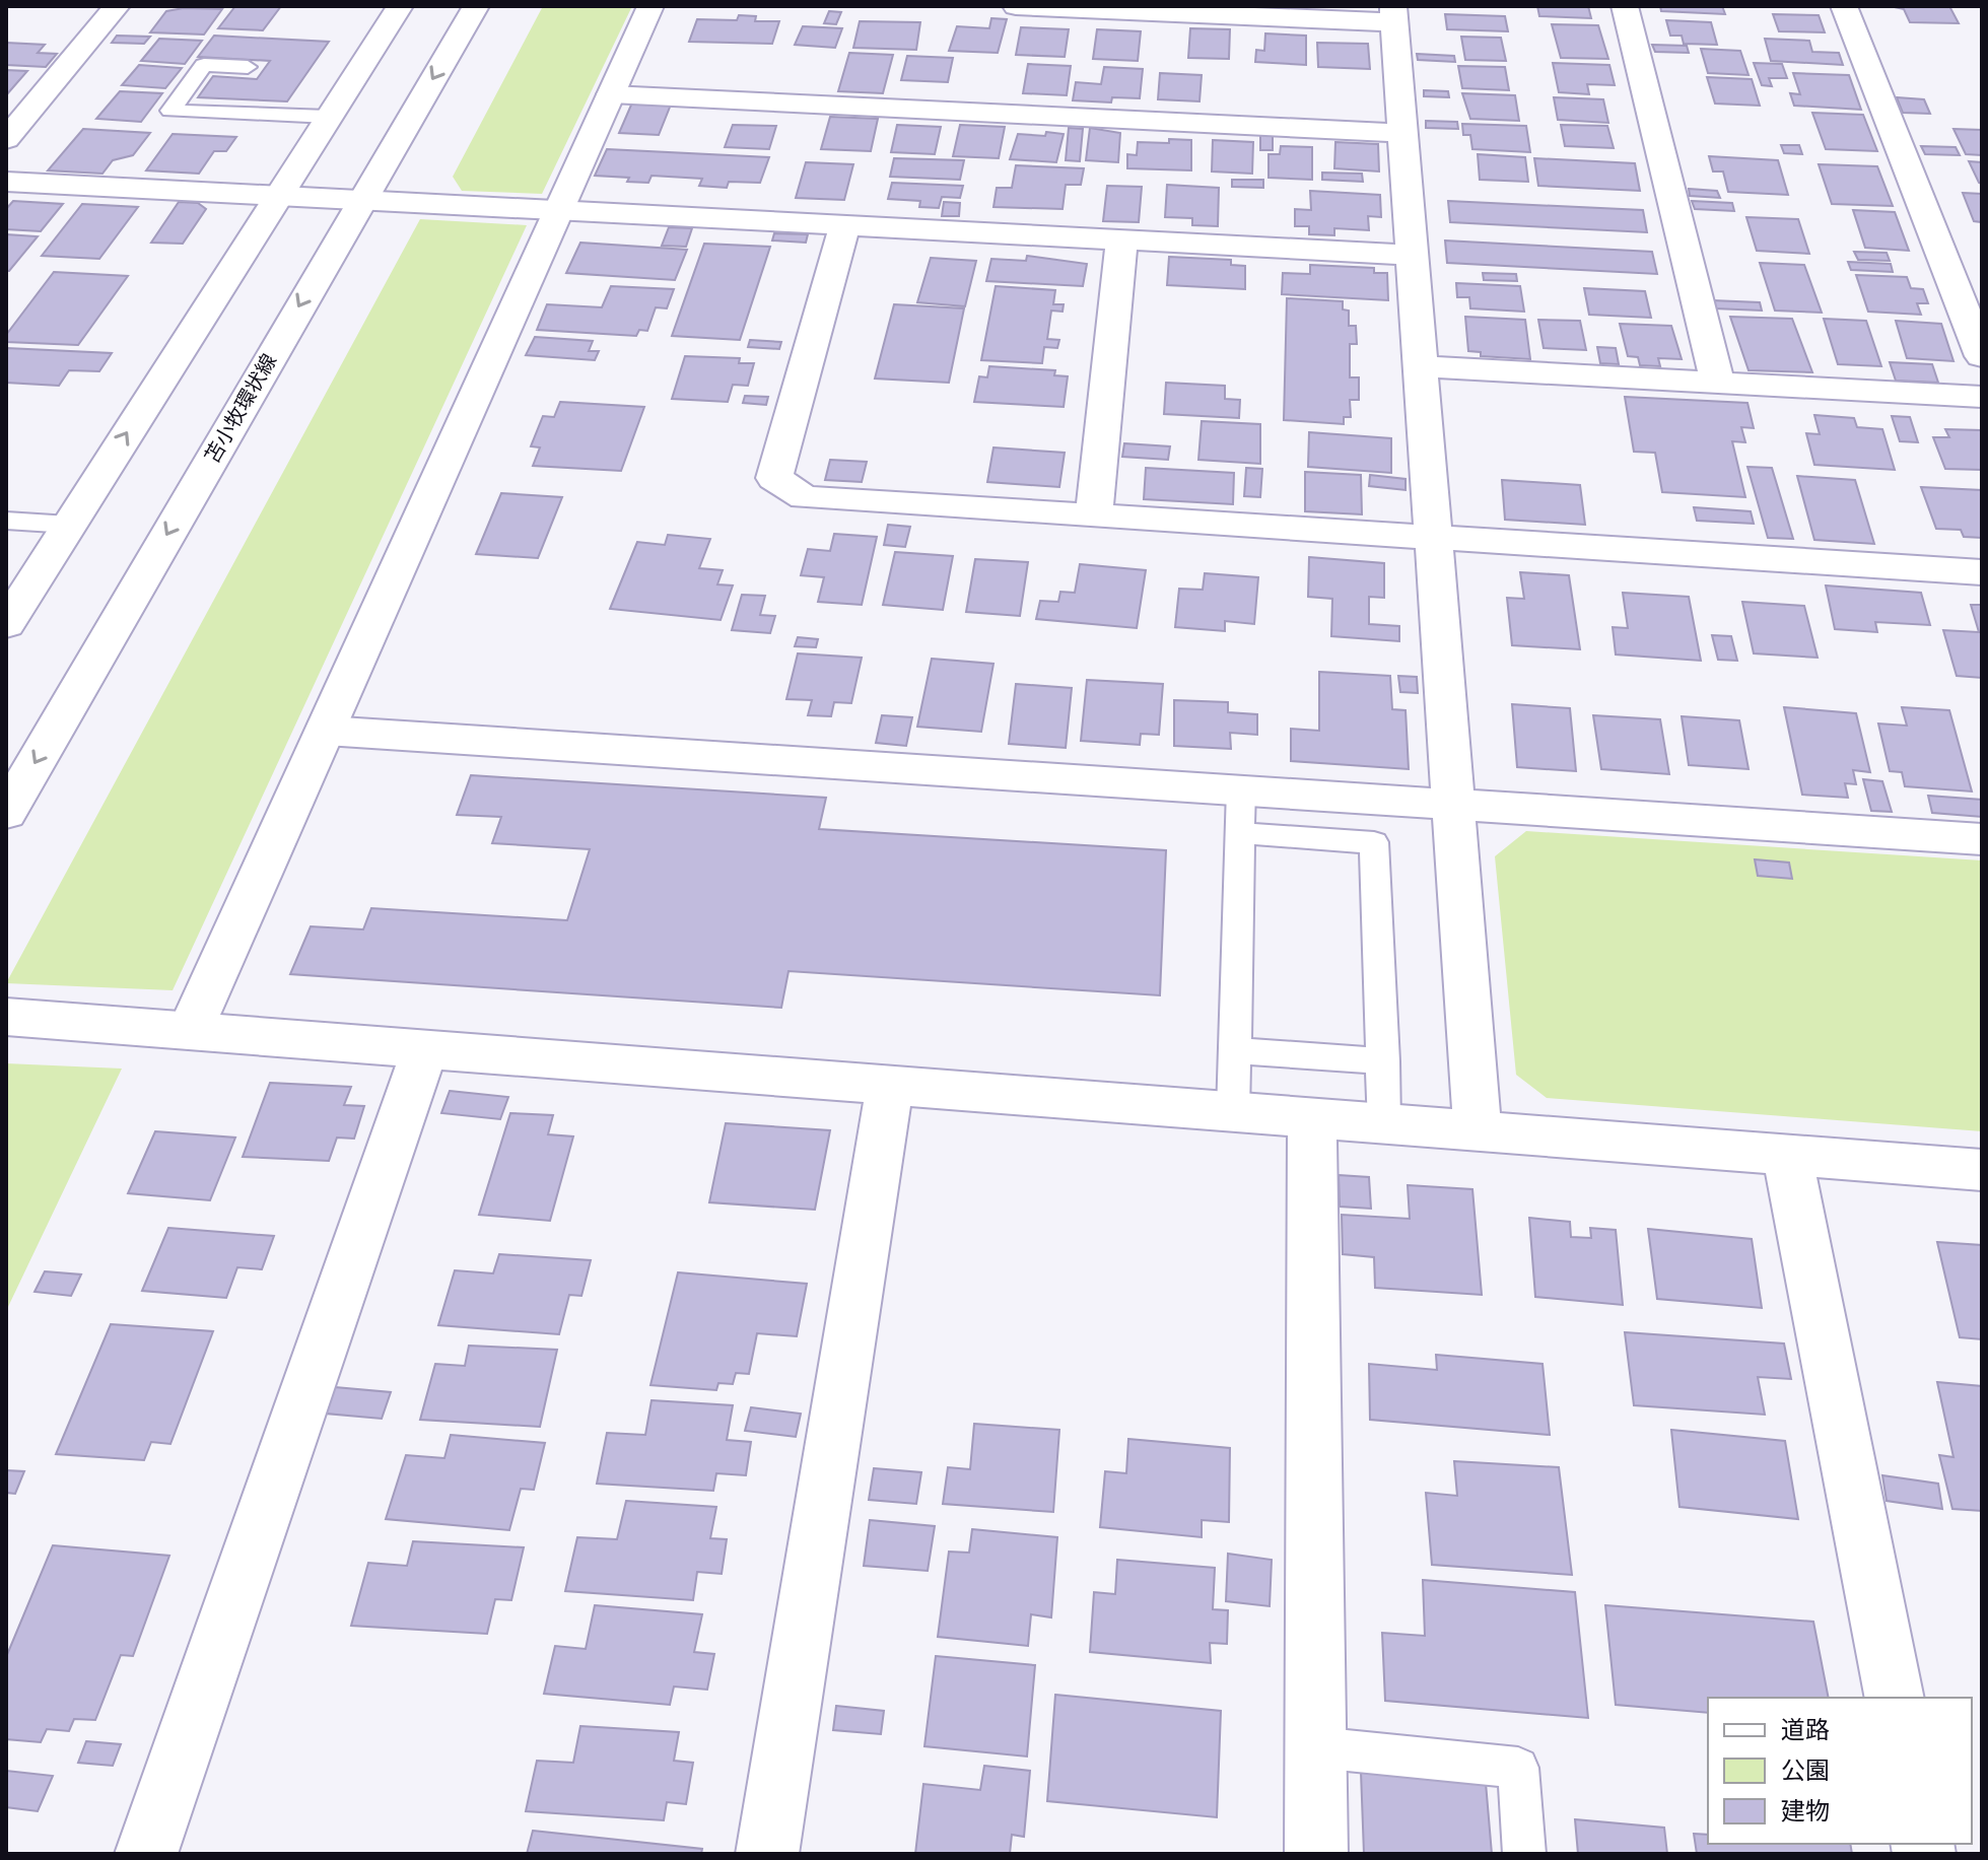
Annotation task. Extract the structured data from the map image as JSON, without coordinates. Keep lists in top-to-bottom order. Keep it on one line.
{"streets":{"street":["苫小牧環状線"]},"legend":["道路","公園","建物"]}
